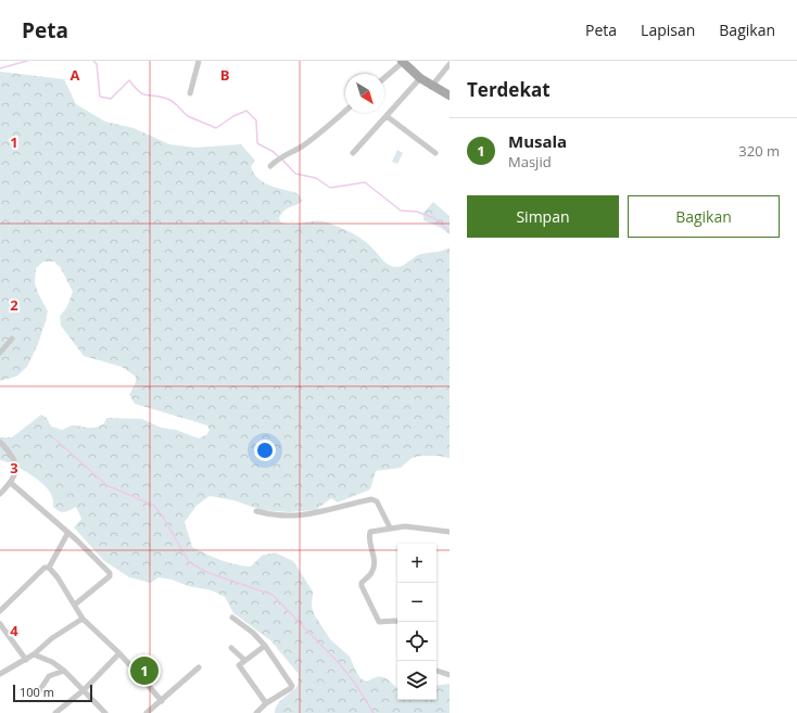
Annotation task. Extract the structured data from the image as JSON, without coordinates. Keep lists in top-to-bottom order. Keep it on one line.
{"scale_bar":"100 m","north":"bottom right","page":{"header":"Peta","nav":["Peta","Lapisan","Bagikan"],"heading":"Terdekat","list":[{"mark":"1","name":"Musala","note":"Masjid","value":"320 m"}],"buttons":["Simpan","Bagikan"],"map_buttons":["+","−"],"pins":"1","scale":"100 m"},"grid":{"columns":["A","B"],"rows":["1","2","3","4"]}}
